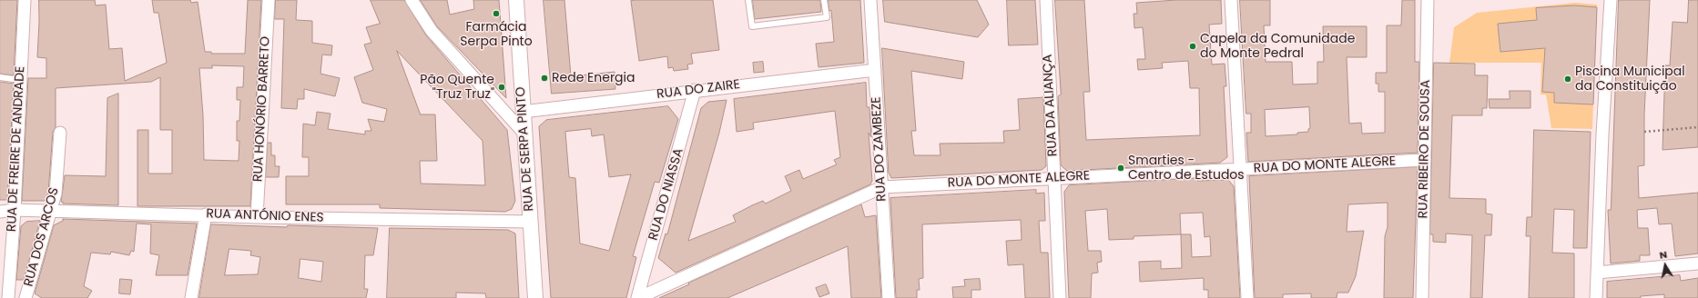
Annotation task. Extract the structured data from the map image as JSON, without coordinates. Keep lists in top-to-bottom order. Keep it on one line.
{"streets":{"street":["RUA DO ZAIRE","RUA DA ALIANÇA","RUA HONÓRIO BARRETO","RUA DE FREIRE DE ANDRADE","RUA DE SERPA PINTO","RUA DO ZAMBEZE","RUA RIBEIRO DE SOUSA","RUA DO MONTE ALEGRE","RUA DO NIASSA","RUA ANTÓNIO ENES","RUA DOS ARCOS"]},"crossings":[["RUA DO ZAIRE","RUA DE SERPA PINTO"],["RUA DO ZAIRE","RUA DO ZAMBEZE"],["RUA DO ZAIRE","RUA DO NIASSA"],["RUA DA ALIANÇA","RUA DO MONTE ALEGRE"],["RUA HONÓRIO BARRETO","RUA ANTÓNIO ENES"],["RUA DE FREIRE DE ANDRADE","RUA ANTÓNIO ENES"],["RUA DE SERPA PINTO","RUA ANTÓNIO ENES"],["RUA DO ZAMBEZE","RUA DO MONTE ALEGRE"],["RUA RIBEIRO DE SOUSA","RUA DO MONTE ALEGRE"],["RUA DO MONTE ALEGRE","RUA DO NIASSA"],["RUA ANTÓNIO ENES","RUA DOS ARCOS"]],"places":["Farmácia Serpa Pinto","Capela da Comunidade do Monte Pedral","Rede Energia","Piscina Municipal da Constituição","Pão Quente \"Truz Truz\"","Smarties - Centro de Estudos"],"north":"top"}
